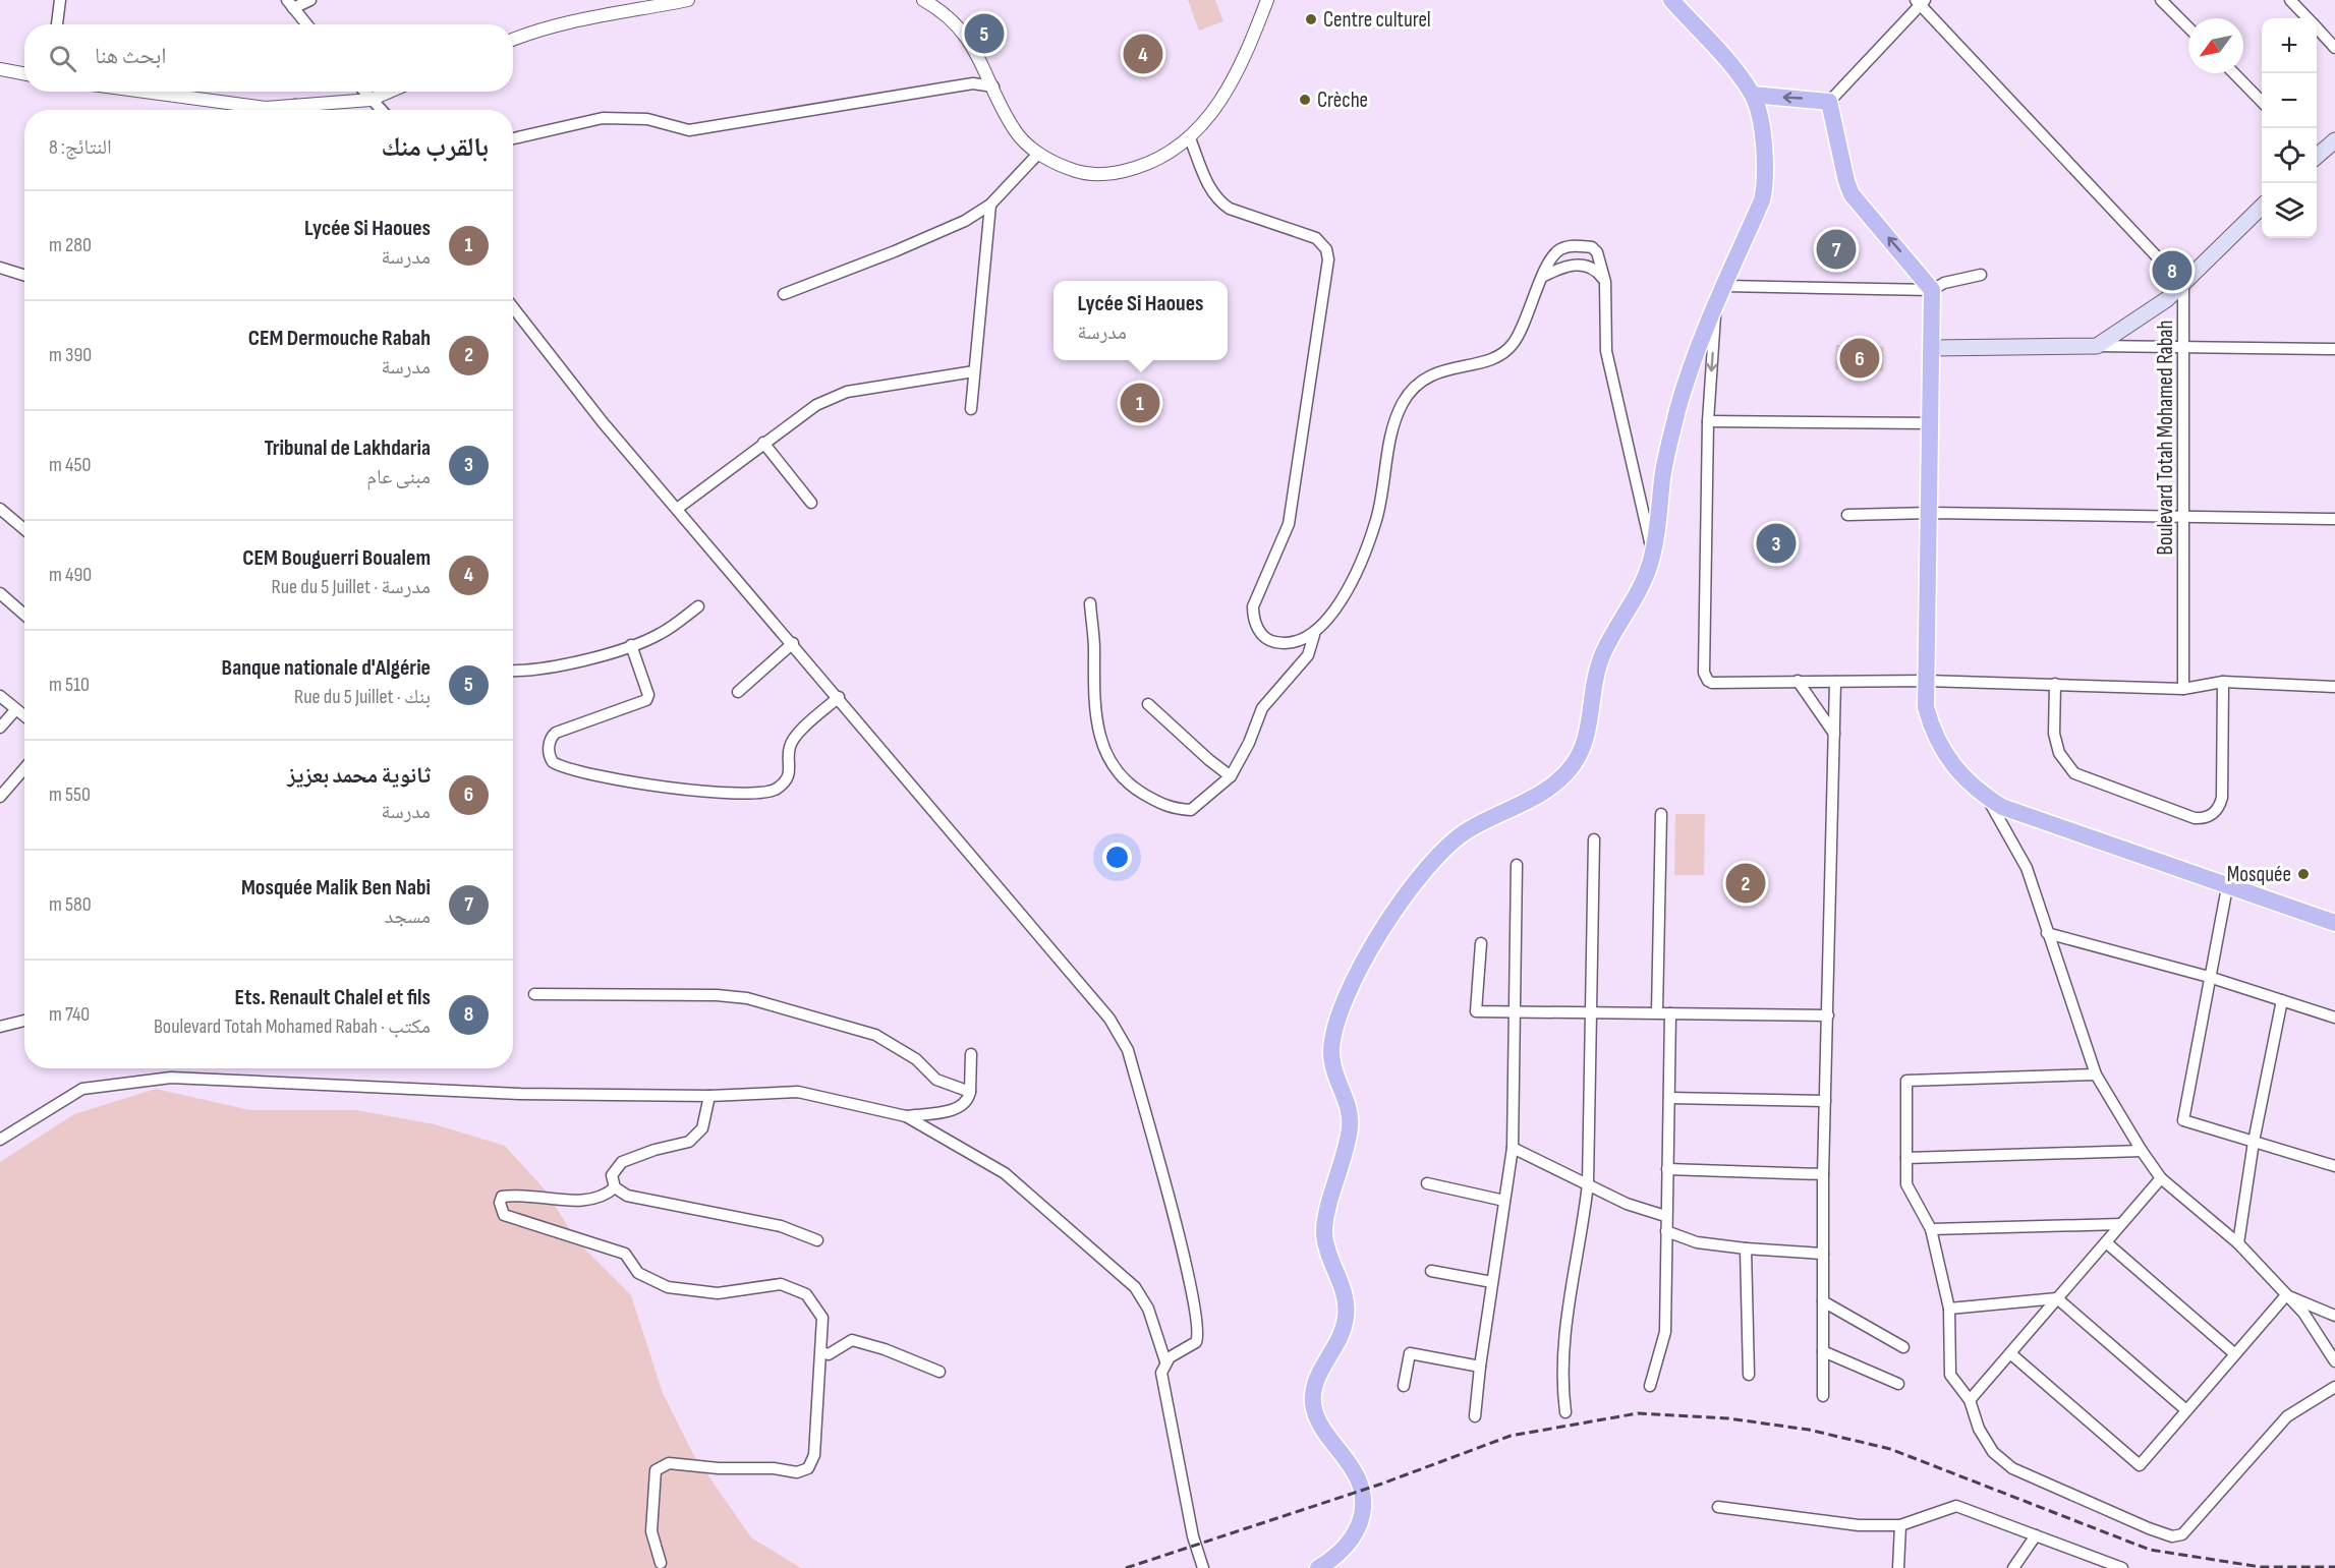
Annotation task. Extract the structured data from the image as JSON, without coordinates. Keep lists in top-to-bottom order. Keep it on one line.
{"streets":{"street":["Boulevard Totah Mohamed Rabah"]},"places":["Centre culturel","Crèche","Mosquée"],"north":"bottom left","page":{"pins":["5","4","7","8","6","1","3","2"],"map_buttons":["+","−"],"search":"ابحث هنا","heading":["بالقرب منك","النتائج: 8"],"list":[{"mark":"1","name":"Lycée Si Haoues","note":"مدرسة","value":"280 m"},{"mark":"2","name":"CEM Dermouche Rabah","note":"مدرسة","value":"390 m"},{"mark":"3","name":"Tribunal de Lakhdaria","note":"مبنى عام","value":"450 m"},{"mark":"4","name":"CEM Bouguerri Boualem","note":"مدرسة · Rue du 5 Juillet","value":"490 m"},{"mark":"5","name":"Banque nationale d'Algérie","note":"بنك · Rue du 5 Juillet","value":"510 m"},{"mark":"6","name":"ثانوية محمد بعزيز","note":"مدرسة","value":"550 m"},{"mark":"7","name":"Mosquée Malik Ben Nabi","note":"مسجد","value":"580 m"},{"mark":"8","name":"Ets. Renault Chalel et fils","note":"مكتب · Boulevard Totah Mohamed Rabah","value":"740 m"}],"popup":["Lycée Si Haoues","مدرسة"]}}
